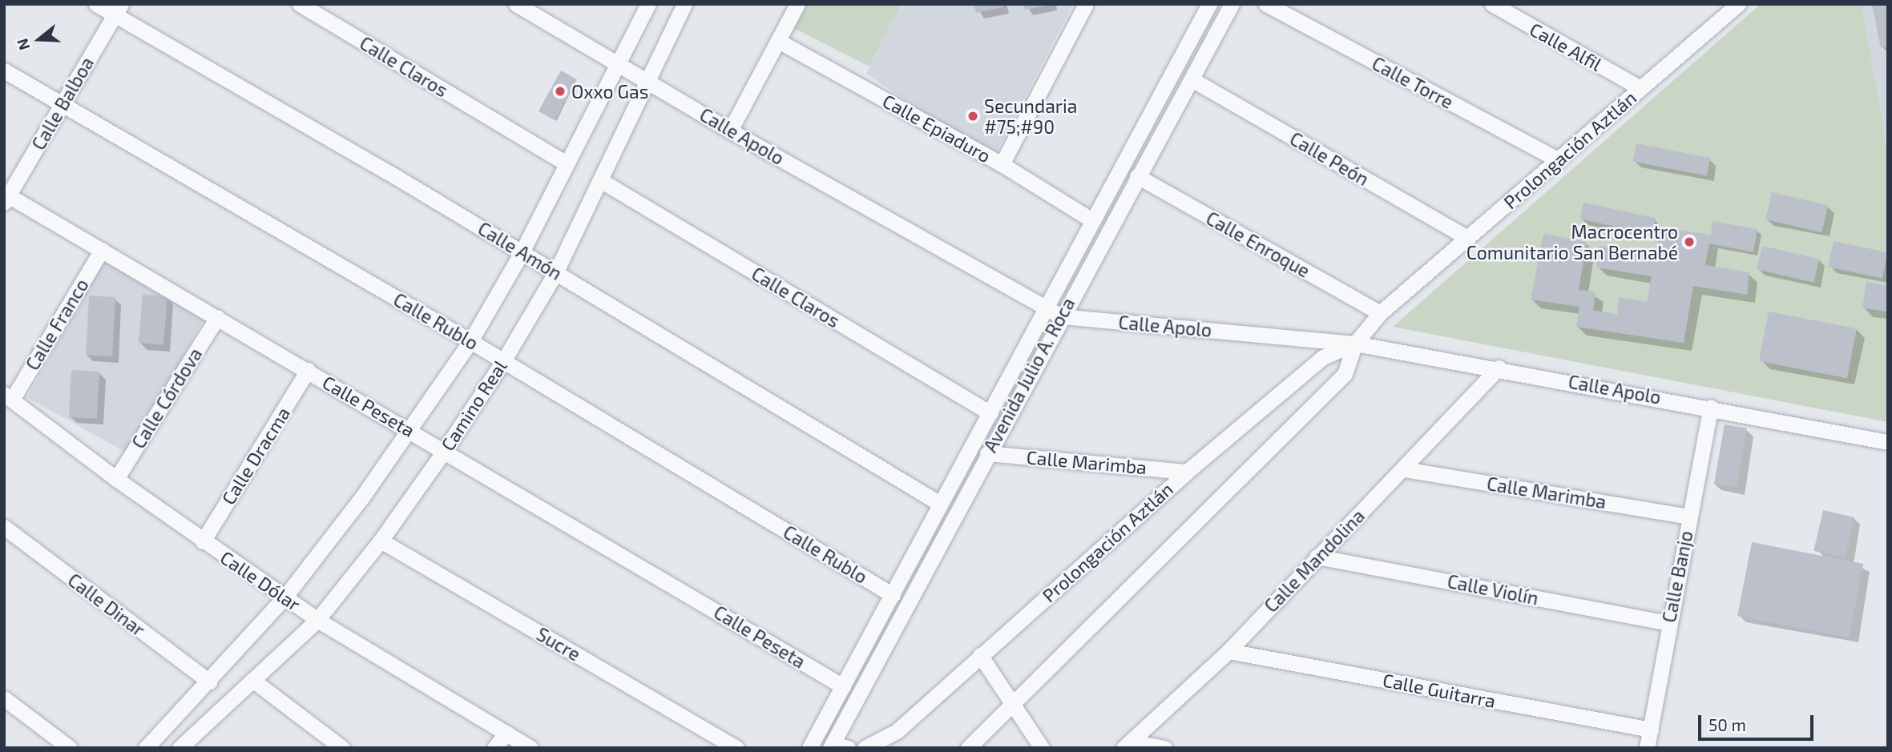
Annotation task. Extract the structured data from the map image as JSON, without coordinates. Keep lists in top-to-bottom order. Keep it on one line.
{"streets":{"street":["Calle Alfil","Calle Claros","Calle Torre","Calle Balboa","Calle Epiaduro","Calle Apolo","Prolongación Aztlán","Calle Peón","Calle Enroque","Calle Amón","Calle Rublo","Calle Franco","Avenida Julio A. Roca","Calle Córdova","Camino Real","Calle Peseta","Calle Dracma","Calle Marimba","Calle Mandolina","Calle Banjo","Calle Dólar","Calle Violín","Calle Dinar","Sucre","Calle Guitarra"]},"crossings":[["Calle Alfil","Prolongación Aztlán"],["Calle Claros","Avenida Julio A. Roca"],["Calle Claros","Camino Real"],["Calle Torre","Prolongación Aztlán"],["Calle Balboa","Calle Amón"],["Calle Balboa","Calle Rublo"],["Calle Balboa","Calle Peseta"],["Calle Epiaduro","Avenida Julio A. Roca"],["Calle Apolo","Prolongación Aztlán"],["Calle Apolo","Avenida Julio A. Roca"],["Calle Apolo","Camino Real"],["Calle Apolo","Calle Mandolina"],["Calle Apolo","Calle Banjo"],["Prolongación Aztlán","Calle Peón"],["Prolongación Aztlán","Calle Enroque"],["Prolongación Aztlán","Calle Marimba"],["Calle Peón","Avenida Julio A. Roca"],["Calle Enroque","Avenida Julio A. Roca"],["Calle Amón","Avenida Julio A. Roca"],["Calle Amón","Camino Real"],["Calle Rublo","Avenida Julio A. Roca"],["Calle Rublo","Camino Real"],["Calle Franco","Calle Peseta"],["Calle Franco","Calle Dólar"],["Avenida Julio A. Roca","Calle Peseta"],["Avenida Julio A. Roca","Calle Marimba"],["Calle Córdova","Calle Peseta"],["Calle Córdova","Calle Dólar"],["Camino Real","Calle Peseta"],["Camino Real","Calle Dólar"],["Camino Real","Calle Dinar"],["Camino Real","Sucre"],["Calle Peseta","Calle Dracma"],["Calle Dracma","Calle Dólar"],["Calle Marimba","Calle Mandolina"],["Calle Marimba","Calle Banjo"],["Calle Mandolina","Calle Violín"],["Calle Mandolina","Calle Guitarra"],["Calle Banjo","Calle Violín"],["Calle Banjo","Calle Guitarra"]],"places":["Oxxo Gas","Secundaria #75;#90","Macrocentro Comunitario San Bernabé"],"scale_bar":"50 m","north":"left"}
